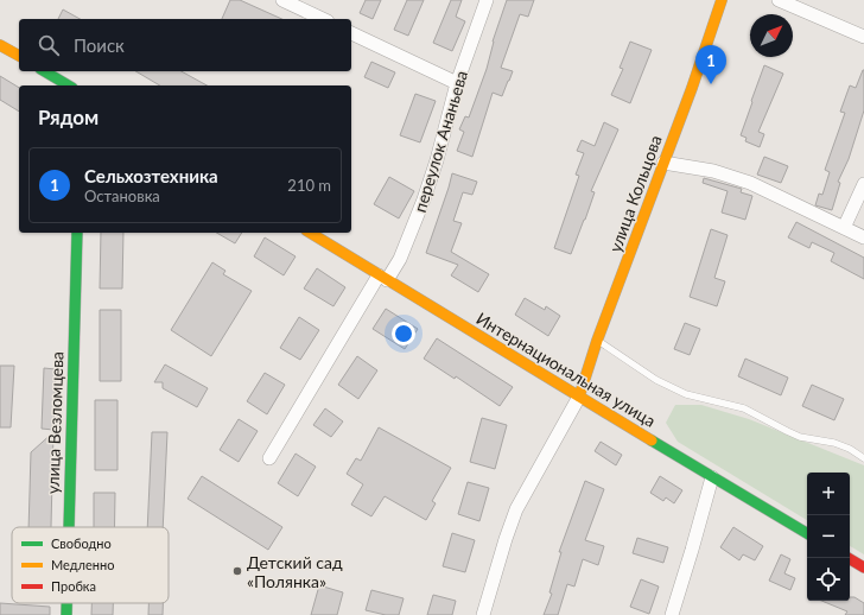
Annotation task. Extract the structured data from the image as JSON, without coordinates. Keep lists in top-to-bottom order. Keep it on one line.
{"streets":{"street":["переулок Ананьева","улица Кольцова","Интернациональная улица","улица Везломцева"]},"crossings":[["переулок Ананьева","Интернациональная улица"],["улица Кольцова","Интернациональная улица"]],"places":["Детский сад «Полянка»"],"legend":["Свободно","Медленно","Пробка"],"north":"top right","page":{"search":"Поиск","pins":"1","heading":"Рядом","list":[{"mark":"1","name":"Сельхозтехника","note":"Остановка","value":"210 m"}],"map_buttons":["+","−"]}}
